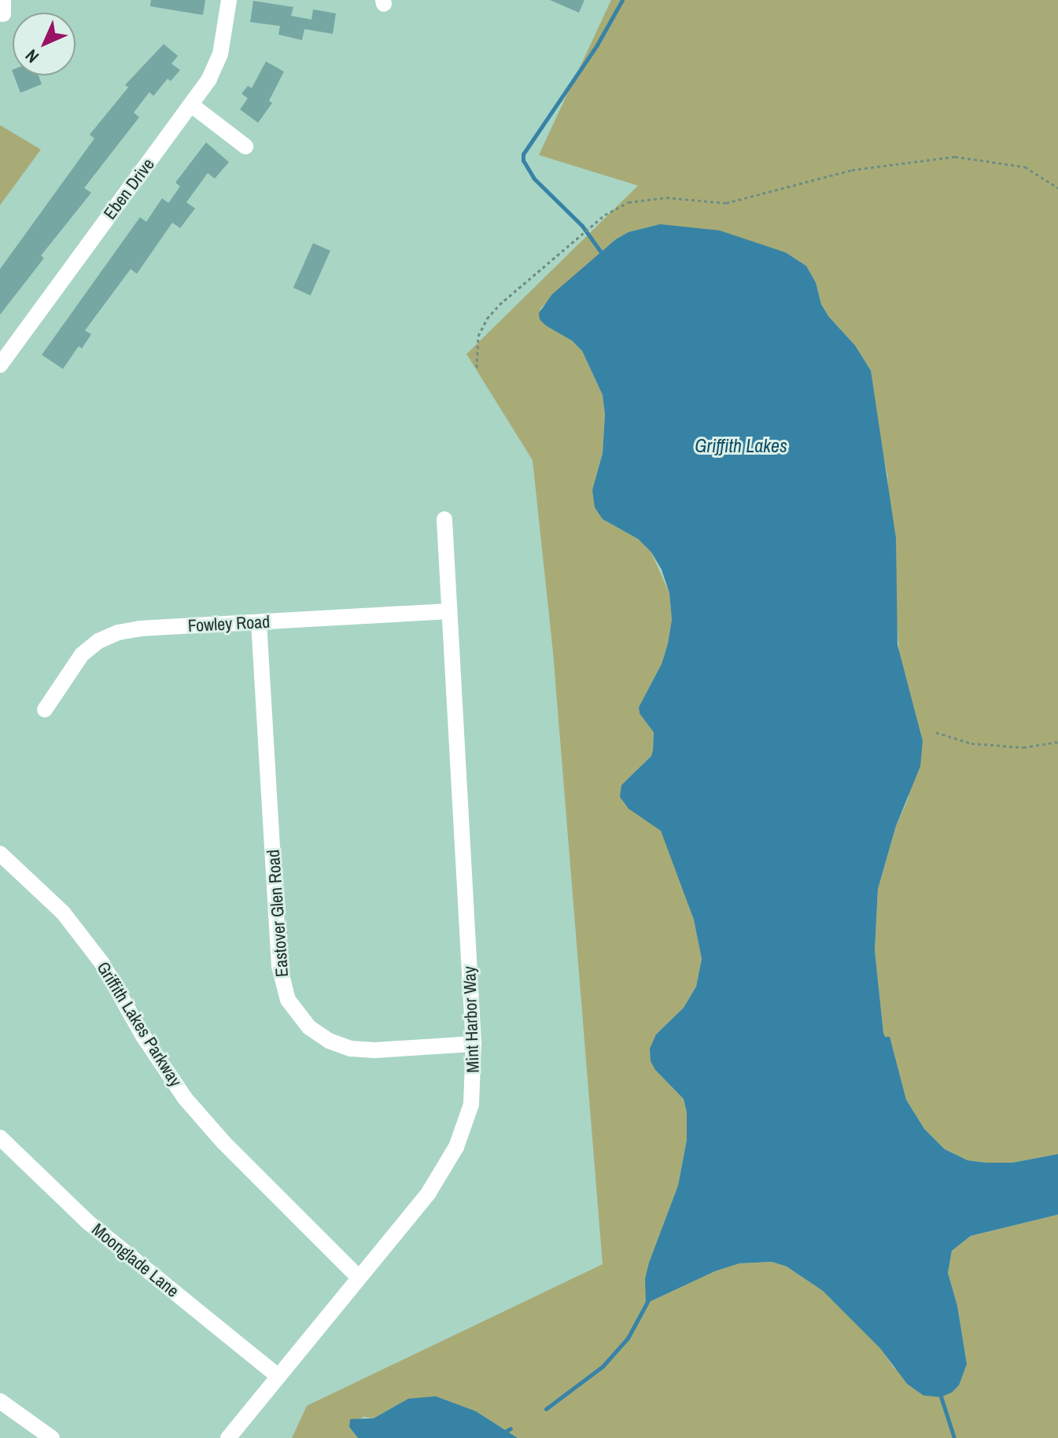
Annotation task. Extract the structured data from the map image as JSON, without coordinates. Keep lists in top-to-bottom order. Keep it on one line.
{"streets":{"street":["Eben Drive","Fowley Road","Eastover Glen Road","Mint Harbor Way","Griffith Lakes Parkway","Moonglade Lane"]},"crossings":[["Fowley Road","Eastover Glen Road"],["Fowley Road","Mint Harbor Way"],["Eastover Glen Road","Mint Harbor Way"],["Mint Harbor Way","Griffith Lakes Parkway"],["Mint Harbor Way","Moonglade Lane"]],"water":["Griffith Lakes"],"north":"bottom left"}
